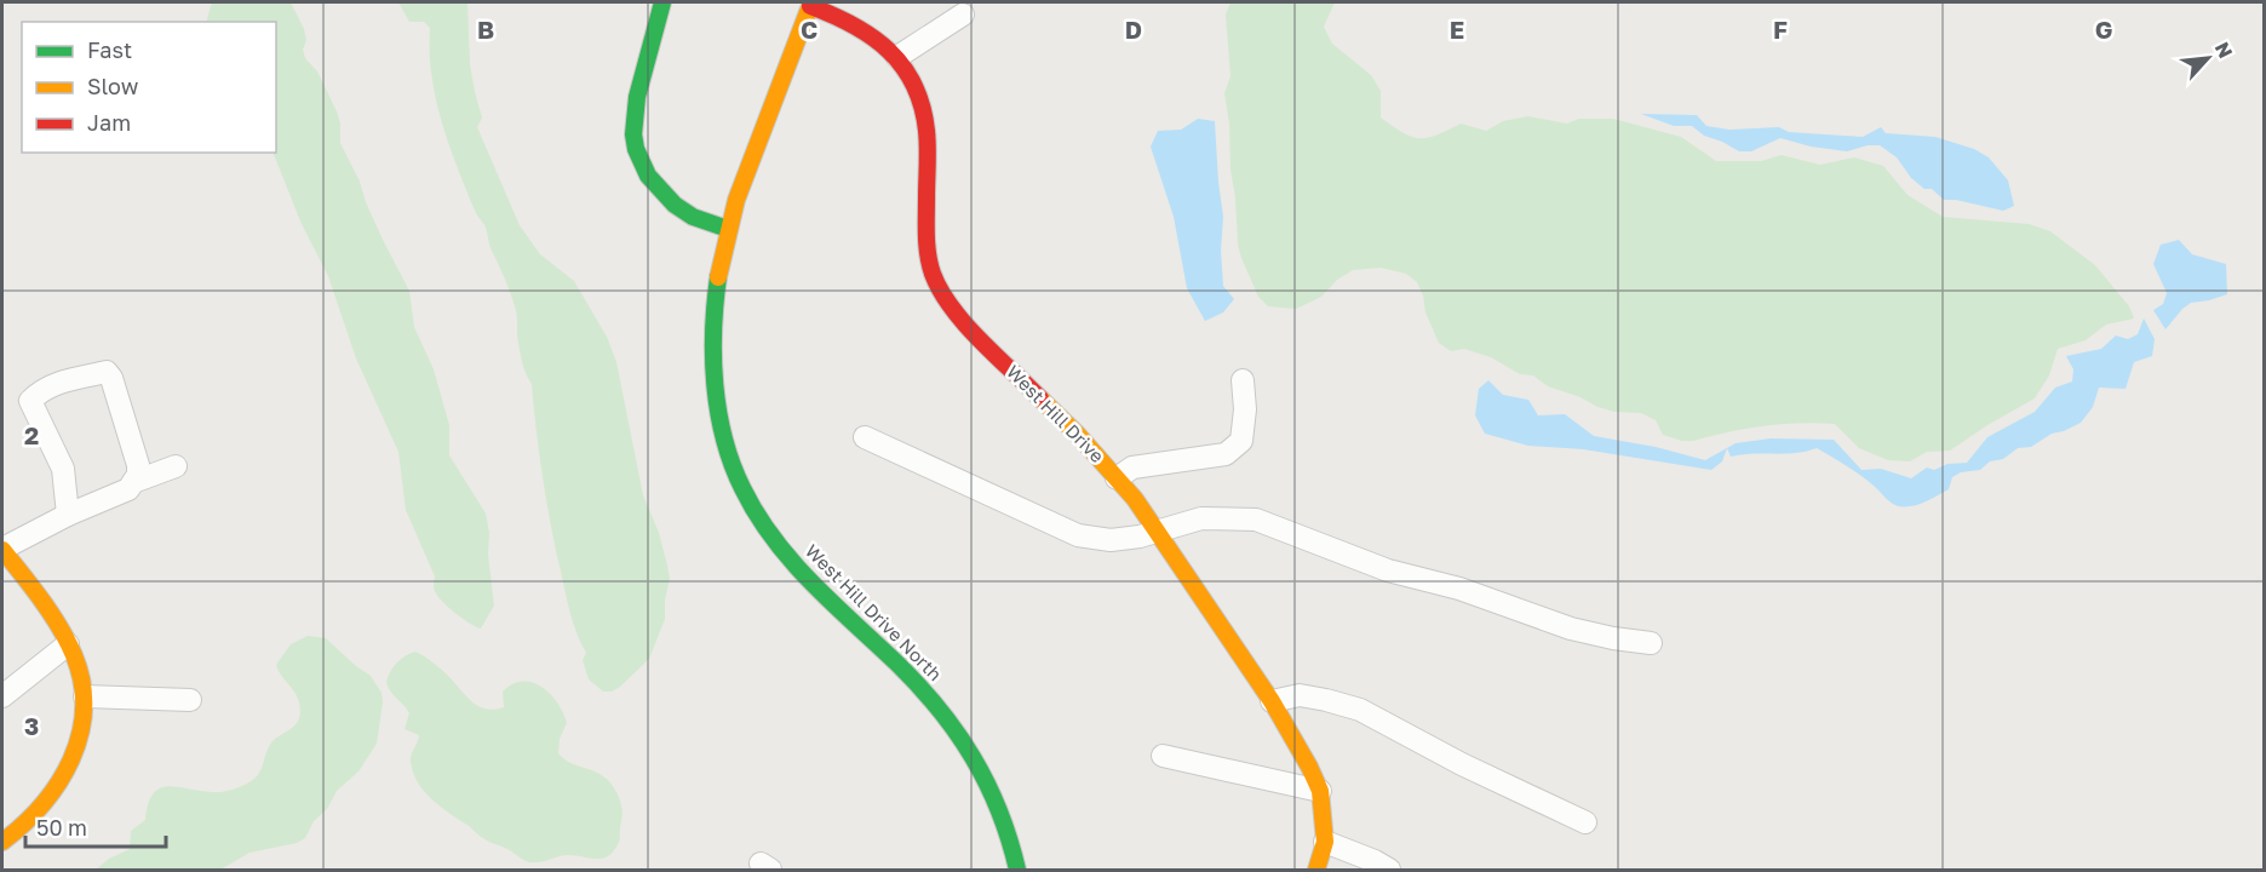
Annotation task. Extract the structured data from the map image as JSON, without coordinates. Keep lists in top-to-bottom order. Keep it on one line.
{"streets":{"street":["West Hill Drive","West Hill Drive North"]},"crossings":[["West Hill Drive","West Hill Drive North"]],"legend":["Fast","Slow","Jam"],"scale_bar":"50 m","north":"top right","grid":{"columns":["B","C","D","E","F","G"],"rows":["2","3"]}}
